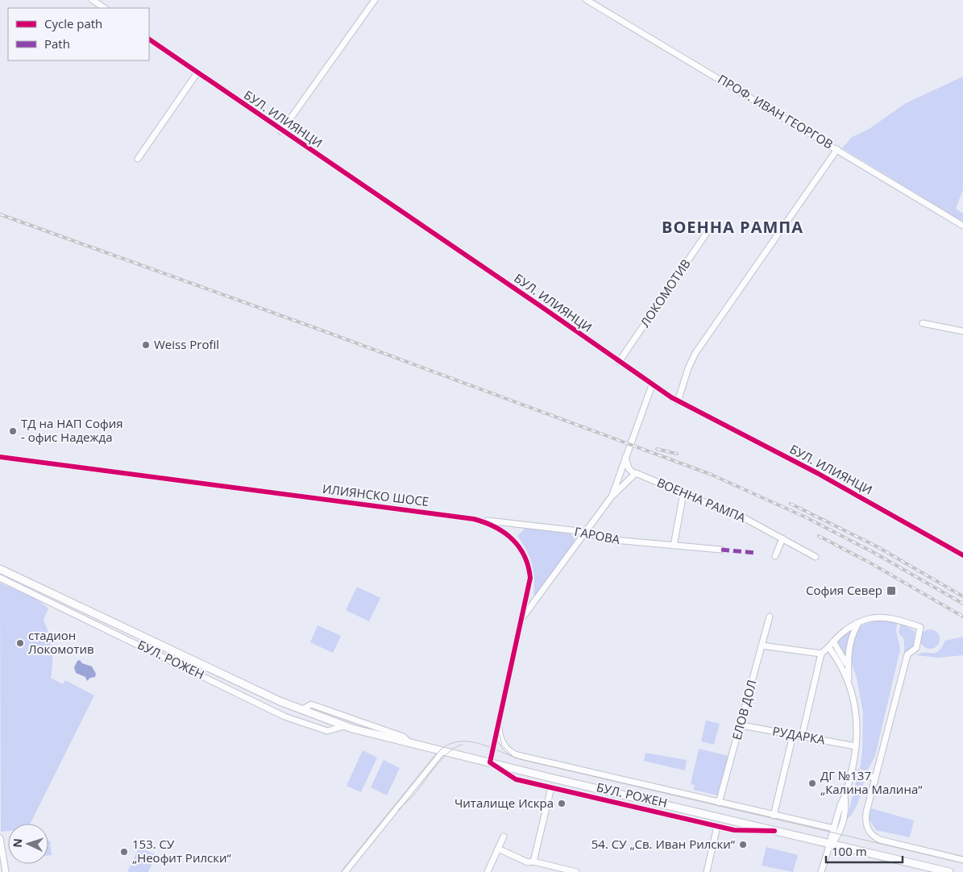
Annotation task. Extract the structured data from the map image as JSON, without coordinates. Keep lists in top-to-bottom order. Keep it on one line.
{"streets":{"main road":["БУЛ. РОЖЕН"],"street":["ПРОФ. ИВАН ГЕОРГОВ","БУЛ. ИЛИЯНЦИ","ЛОКОМОТИВ","ИЛИЯНСКО ШОСЕ","ВОЕННА РАМПА","ГАРОВА","ЕЛОВ ДОЛ","РУДАРКА"]},"crossings":[["БУЛ. ИЛИЯНЦИ","ЛОКОМОТИВ"],["ИЛИЯНСКО ШОСЕ","ГАРОВА"],["ИЛИЯНСКО ШОСЕ","БУЛ. РОЖЕН"],["БУЛ. РОЖЕН","ЕЛОВ ДОЛ"],["ЕЛОВ ДОЛ","РУДАРКА"]],"districts":["ВОЕННА РАМПА"],"places":{"other":["Weiss Profil","ТД на НАП София - офис Надежда","стадион Локомотив","ДГ №137 „Калина Малина“","Читалище Искра","54. СУ „Св. Иван Рилски“","153. СУ „Неофит Рилски“"],"transit":["София Север"]},"legend":["Cycle path","Path"],"scale_bar":"100 m","north":"left"}
